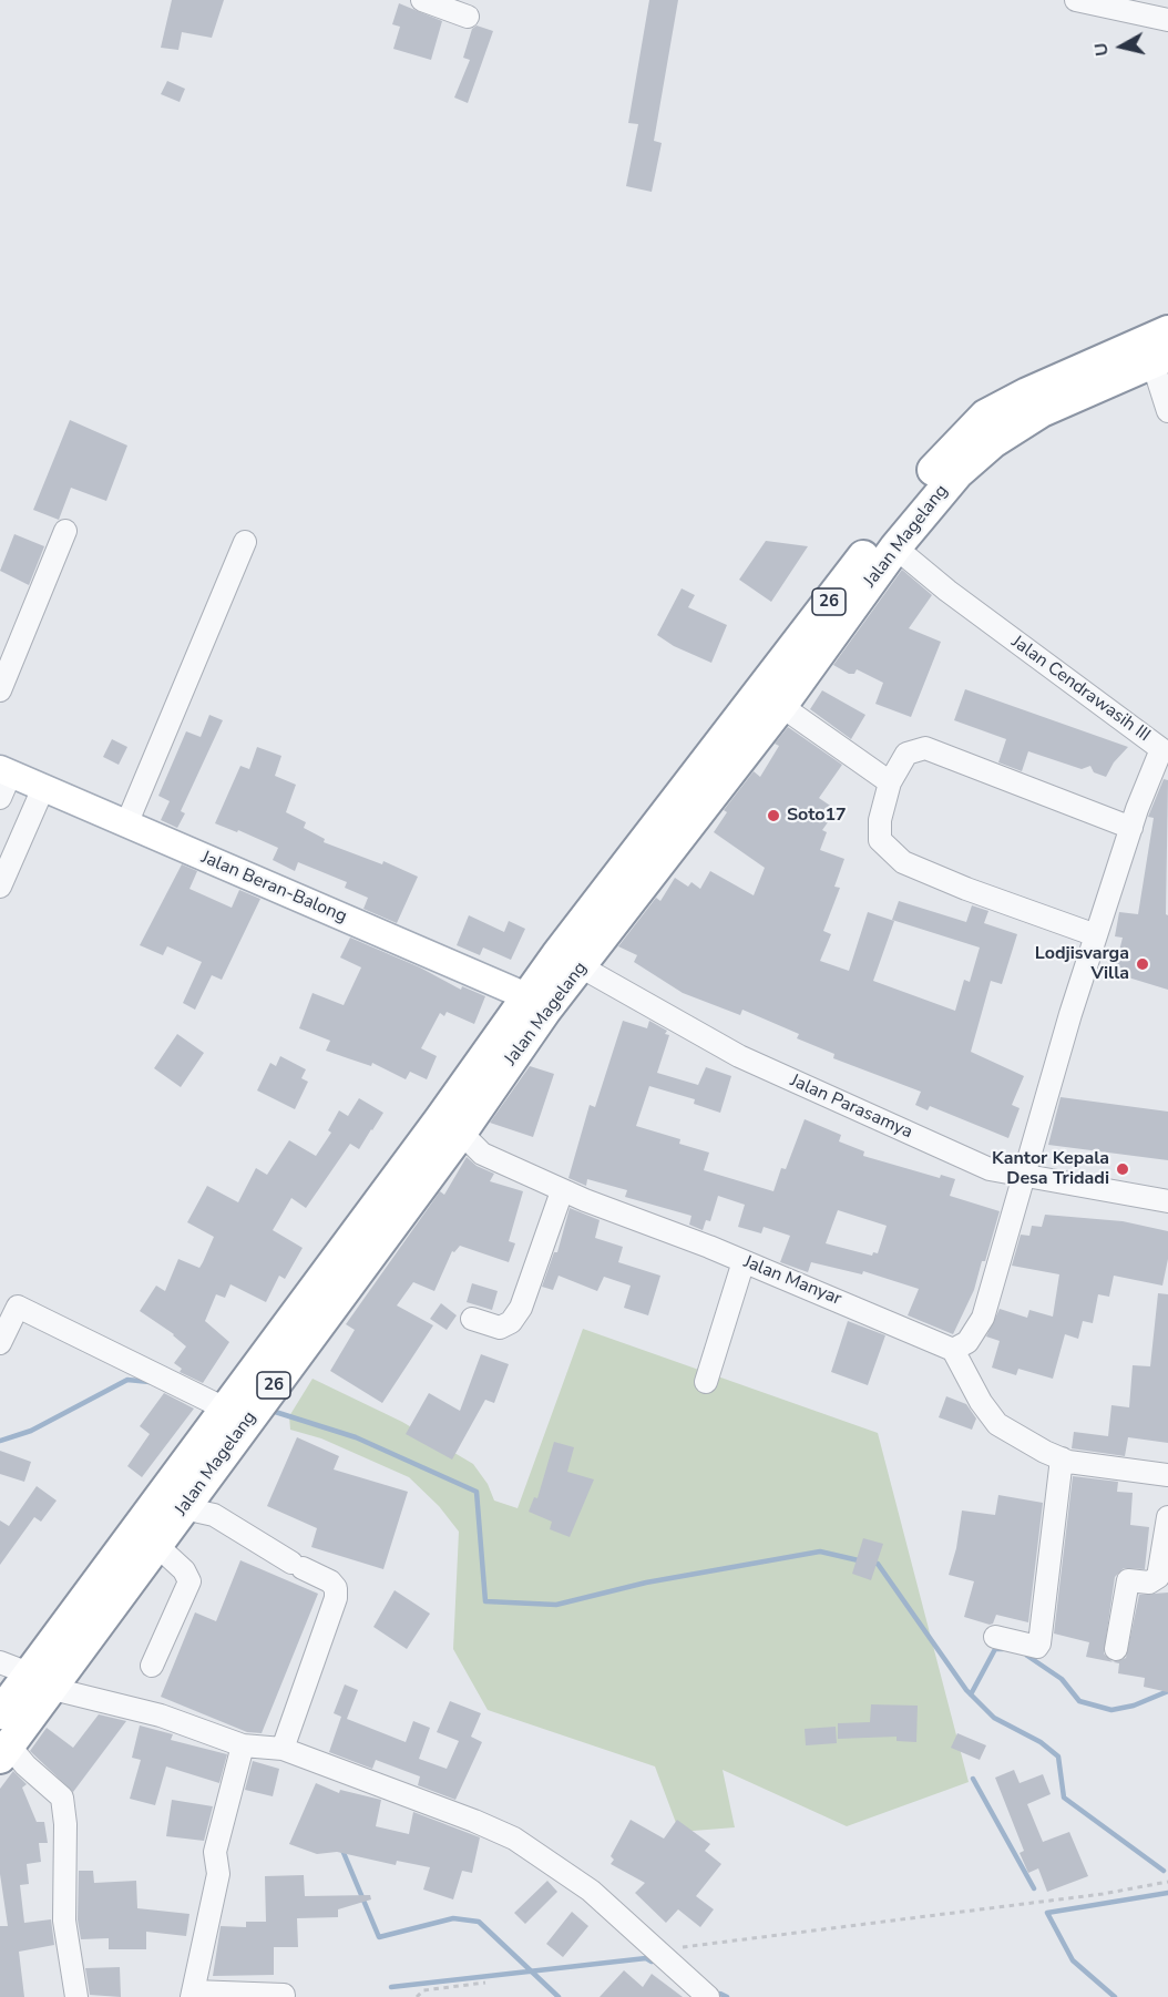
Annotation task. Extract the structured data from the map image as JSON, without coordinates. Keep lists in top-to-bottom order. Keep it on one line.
{"streets":{"highway":["Jalan Magelang","26"],"main road":["Jalan Beran-Balong"],"street":["Jalan Cendrawasih III","Jalan Parasamya","Jalan Manyar"]},"crossings":[["Jalan Magelang","Jalan Cendrawasih III"],["Jalan Magelang","Jalan Beran-Balong"],["Jalan Magelang","Jalan Parasamya"],["Jalan Magelang","Jalan Manyar"],["Jalan Cendrawasih III","Jalan Parasamya"]],"places":["Soto17","Lodjisvarga Villa","Kantor Kepala Desa Tridadi"],"north":"left"}
